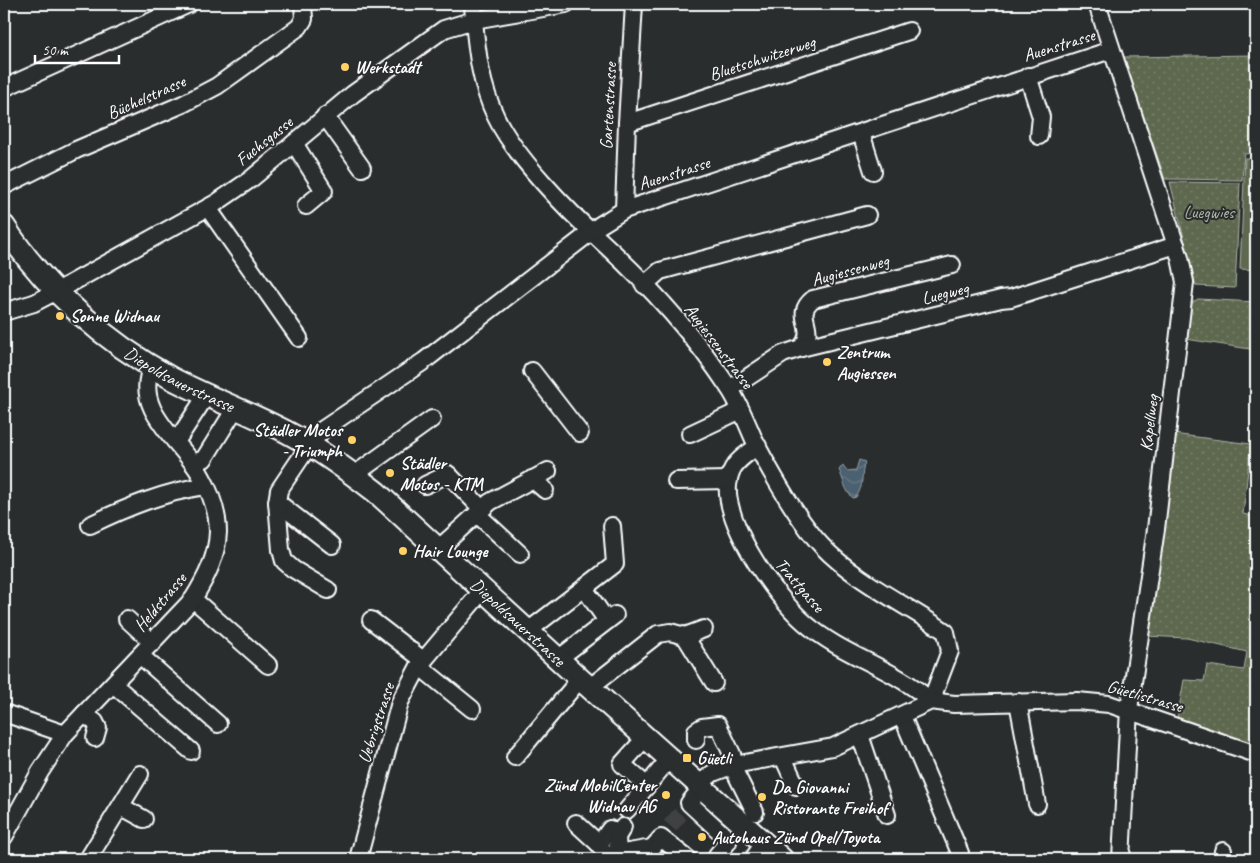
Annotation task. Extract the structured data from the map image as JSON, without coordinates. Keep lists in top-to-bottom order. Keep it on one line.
{"streets":{"main road":["Diepoldsauerstrasse"],"street":["Auenstrasse","Bluetschwitzerweg","Büchelstrasse","Gartenstrasse","Fuchsgasse","Augiessenweg","Luegweg","Augiessenstrasse","Kapellweg","Trattgasse","Heldstrasse","Güetlistrasse","Uebrigstrasse"]},"crossings":[["Auenstrasse","Gartenstrasse"],["Auenstrasse","Augiessenstrasse"],["Auenstrasse","Diepoldsauerstrasse"],["Auenstrasse","Kapellweg"],["Bluetschwitzerweg","Gartenstrasse"],["Fuchsgasse","Augiessenstrasse"],["Fuchsgasse","Diepoldsauerstrasse"],["Augiessenweg","Luegweg"],["Luegweg","Augiessenstrasse"],["Luegweg","Kapellweg"],["Augiessenstrasse","Trattgasse"],["Augiessenstrasse","Güetlistrasse"],["Diepoldsauerstrasse","Heldstrasse"],["Diepoldsauerstrasse","Uebrigstrasse"],["Kapellweg","Güetlistrasse"],["Trattgasse","Güetlistrasse"]],"parks":["Luegwies"],"places":{"other":["Werkstadt","Sonne Widnau","Zentrum Augiessen","Städler Motos - Triumph","Städler Motos - KTM","Hair Lounge","Zünd MobilCenter Widnau AG","Da Giovanni Ristorante Freihof","Autohaus Zünd Opel/Toyota"],"transit":["Güetli"]},"scale_bar":"50 m"}
